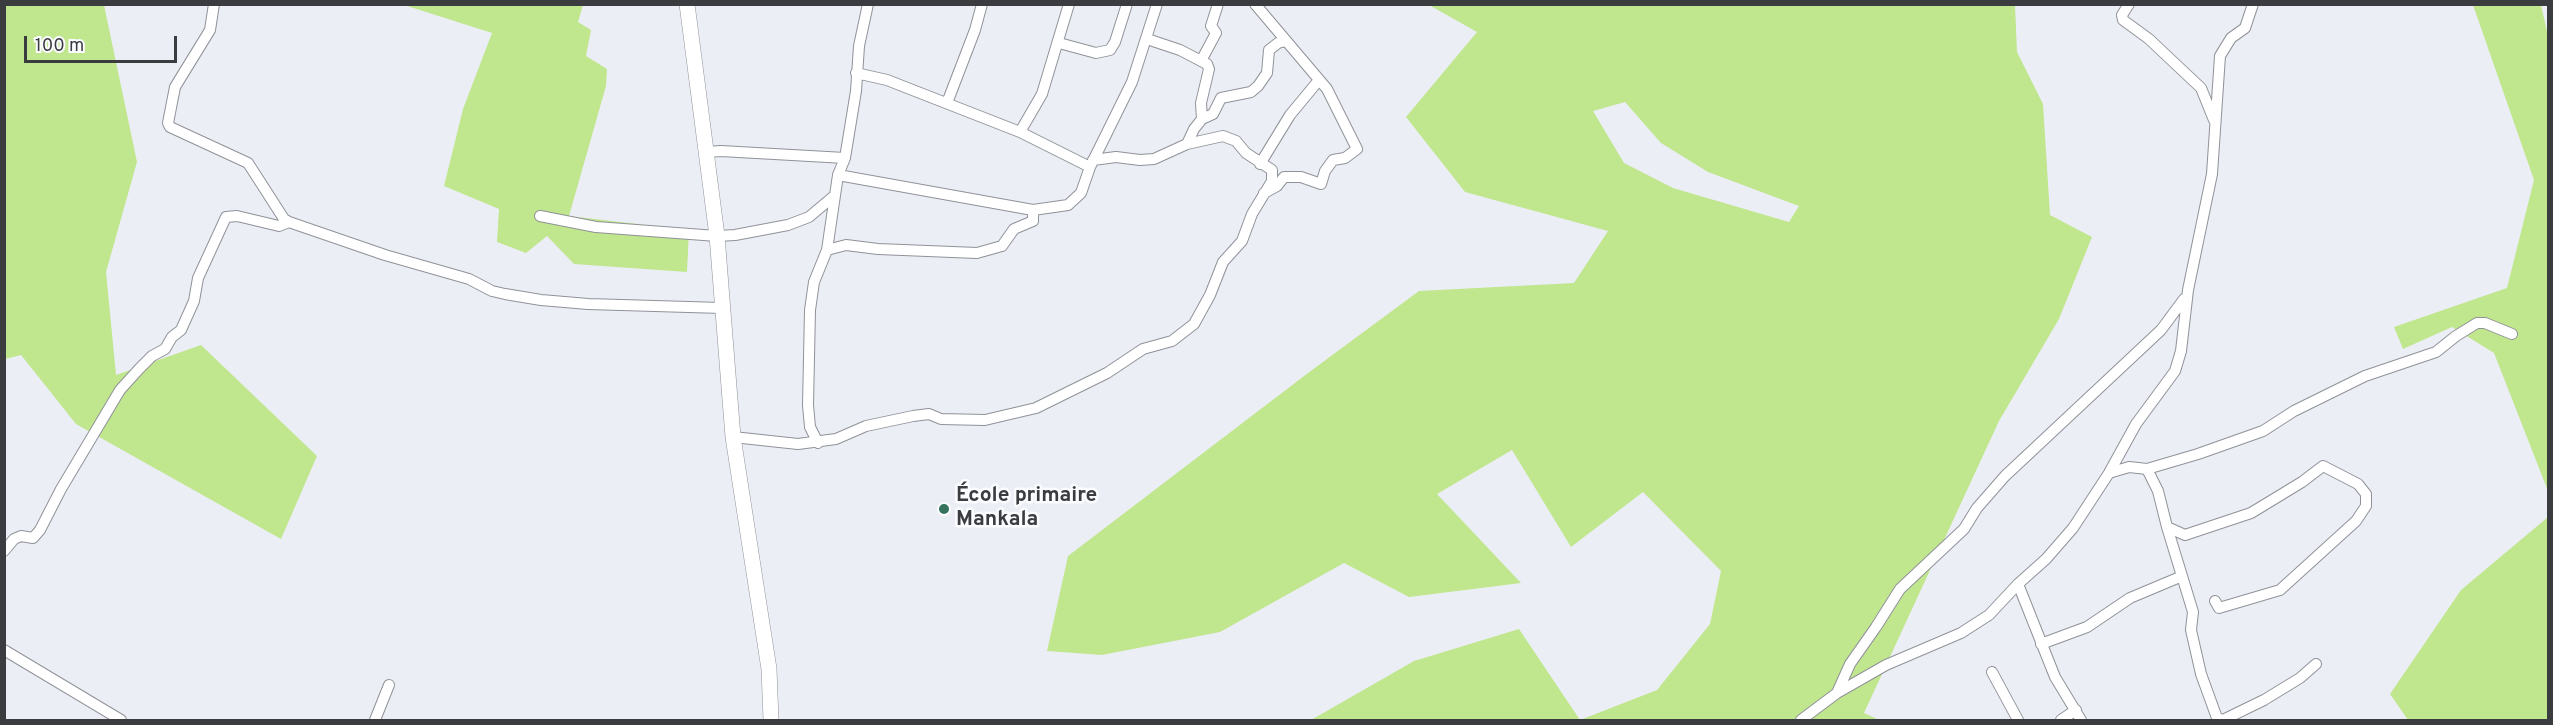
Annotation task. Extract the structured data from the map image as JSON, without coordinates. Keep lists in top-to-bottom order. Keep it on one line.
{"places":["École primaire Mankala"],"scale_bar":"100 m"}
